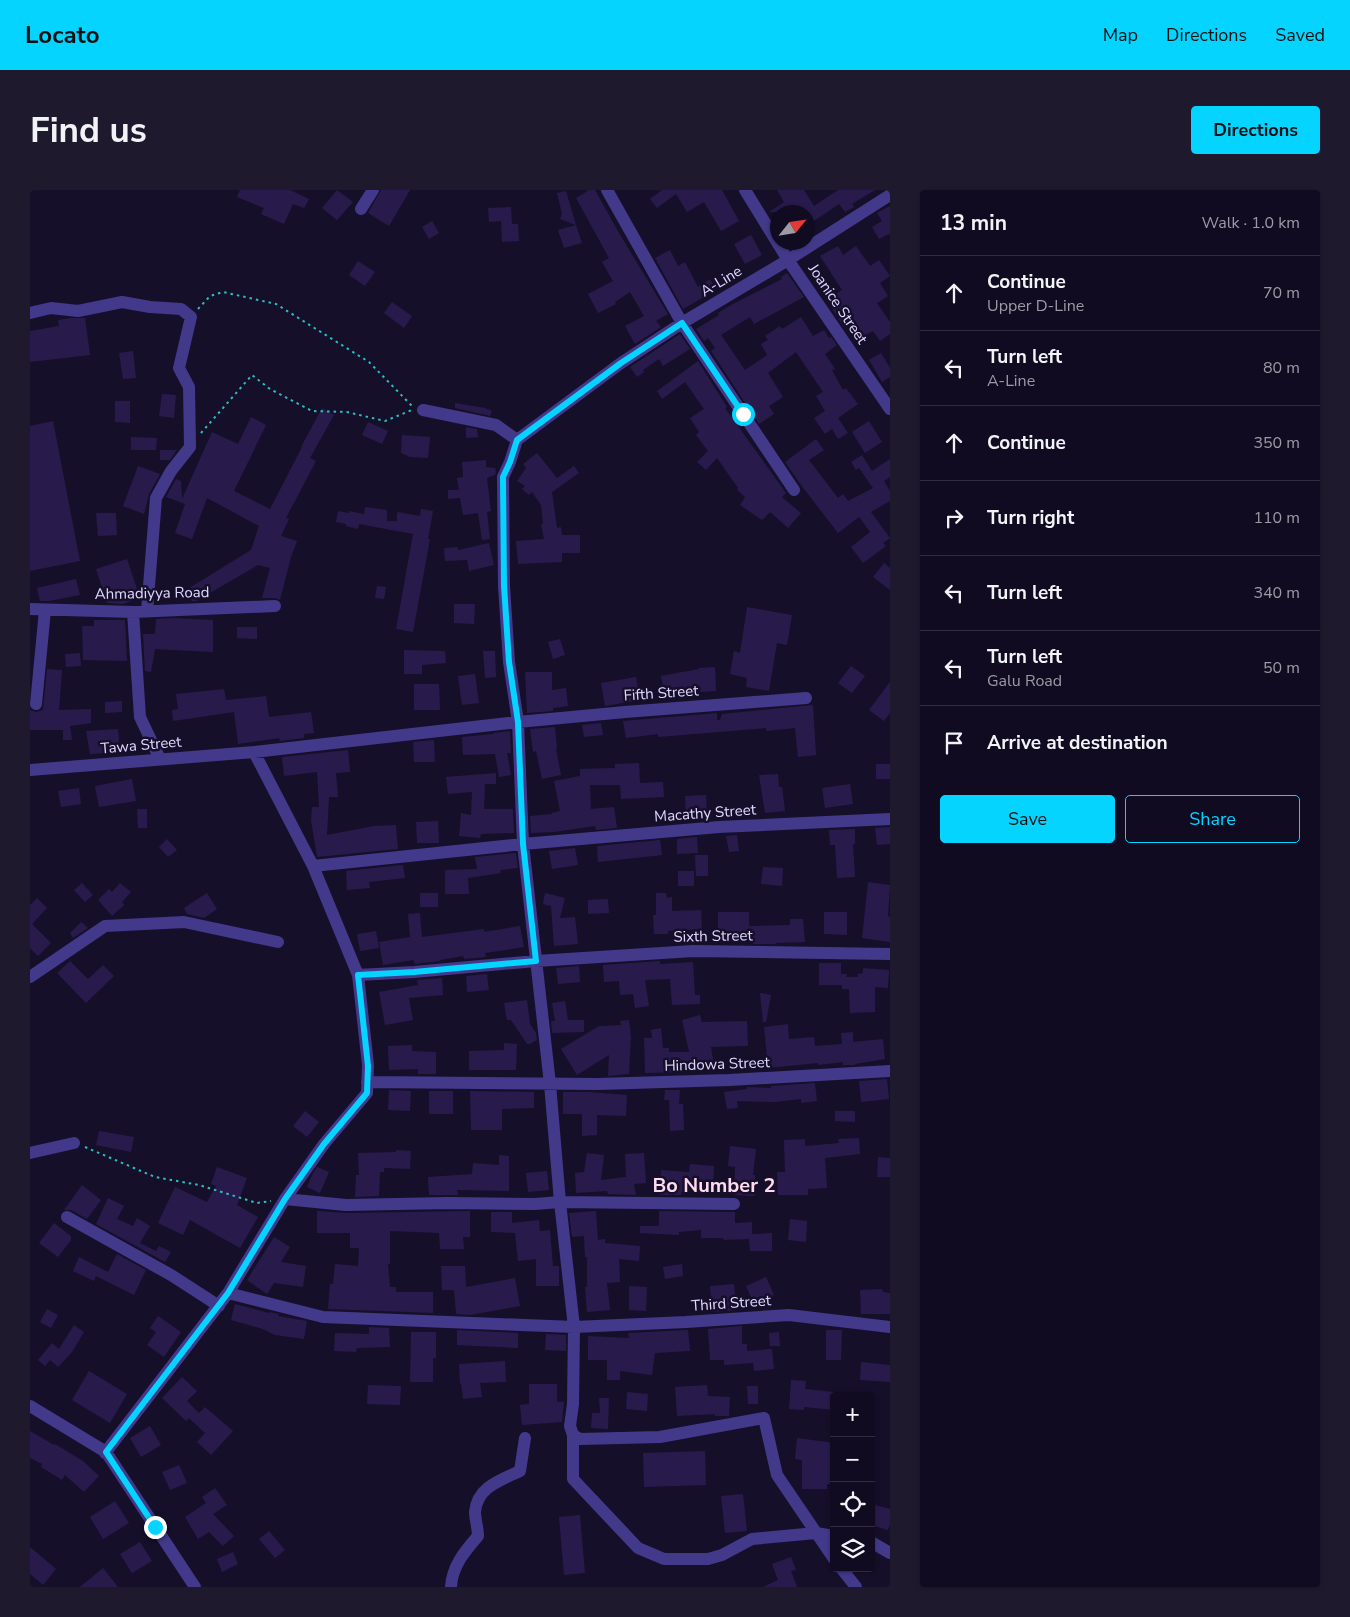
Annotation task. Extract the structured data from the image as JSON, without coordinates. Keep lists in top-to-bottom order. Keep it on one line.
{"streets":{"street":["A-Line","Joanice Street","Ahmadiyya Road","Fifth Street","Tawa Street","Macathy Street","Sixth Street","Hindowa Street","Third Street"]},"crossings":[["A-Line","Joanice Street"],["Fifth Street","Tawa Street"]],"districts":["Bo Number 2"],"north":"top right","page":{"header":"Locato","nav":["Map","Directions","Saved"],"buttons":["Directions",["Save","Share"]],"title":"Find us","heading":["13 min","Walk · 1.0 km"],"list":[["Continue","Upper D-Line","70 m"],["Turn left","A-Line","80 m"],["Continue","350 m"],["Turn right","110 m"],["Turn left","340 m"],["Turn left","Galu Road","50 m"],"Arrive at destination"],"map_buttons":["+","−"]}}
